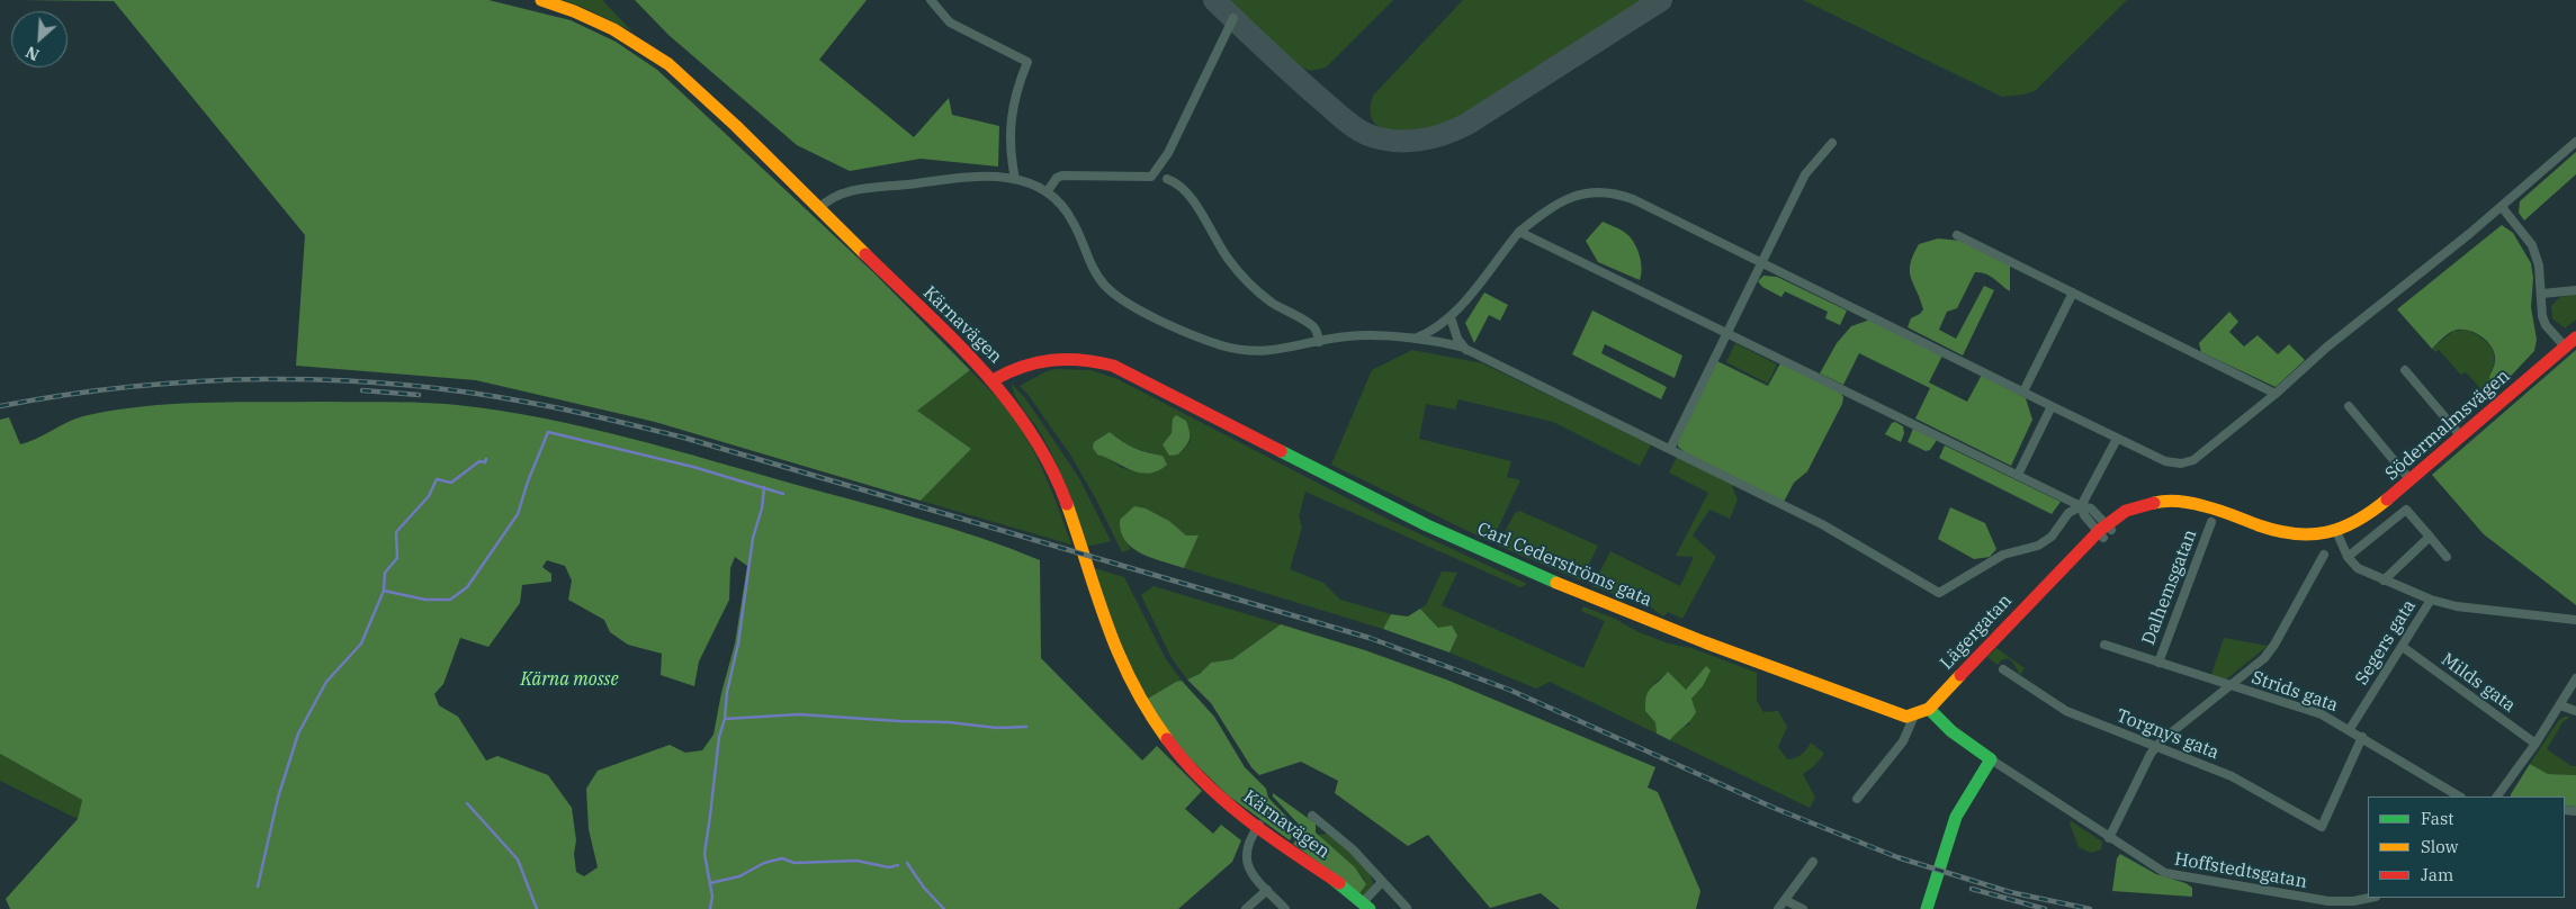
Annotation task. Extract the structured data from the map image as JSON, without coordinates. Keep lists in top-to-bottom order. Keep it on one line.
{"streets":{"street":["Kärnavägen","Södermalmsvägen","Carl Cederströms gata","Dalhemsgatan","Lägergatan","Segers gata","Milds gata","Strids gata","Torgnys gata","Hoffstedtsgatan"]},"crossings":[["Kärnavägen","Carl Cederströms gata"],["Södermalmsvägen","Lägergatan"],["Dalhemsgatan","Strids gata"],["Segers gata","Milds gata"],["Segers gata","Strids gata"],["Strids gata","Torgnys gata"]],"parks":["Kärna mosse"],"legend":["Fast","Slow","Jam"],"north":"bottom left"}
